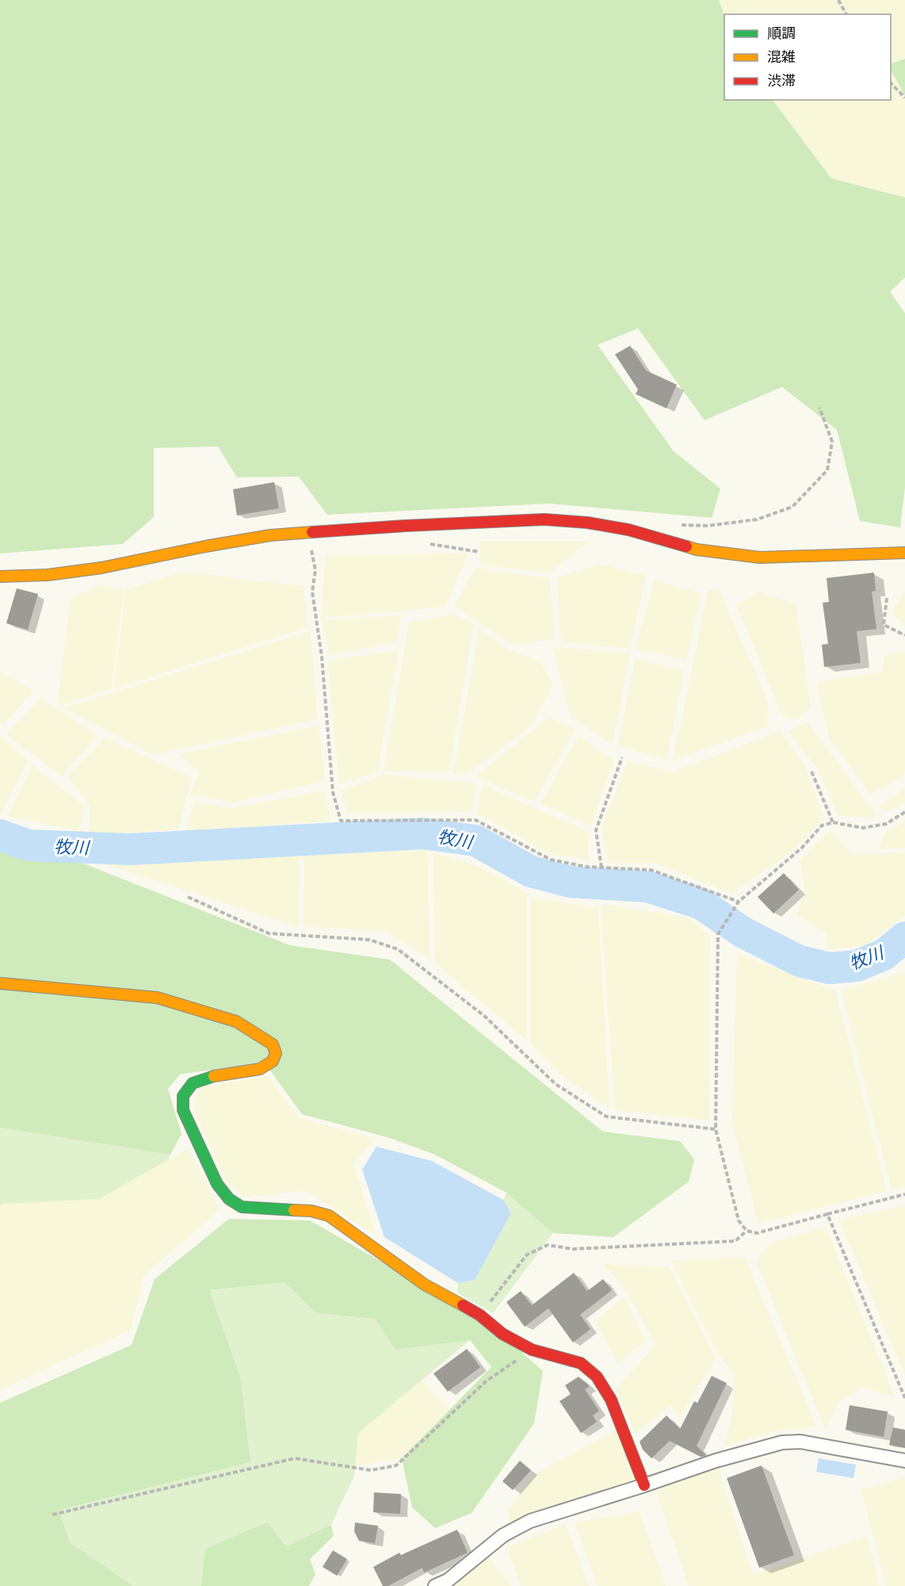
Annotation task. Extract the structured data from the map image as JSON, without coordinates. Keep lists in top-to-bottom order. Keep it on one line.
{"water":["牧川"],"legend":["順調","混雑","渋滞"]}
